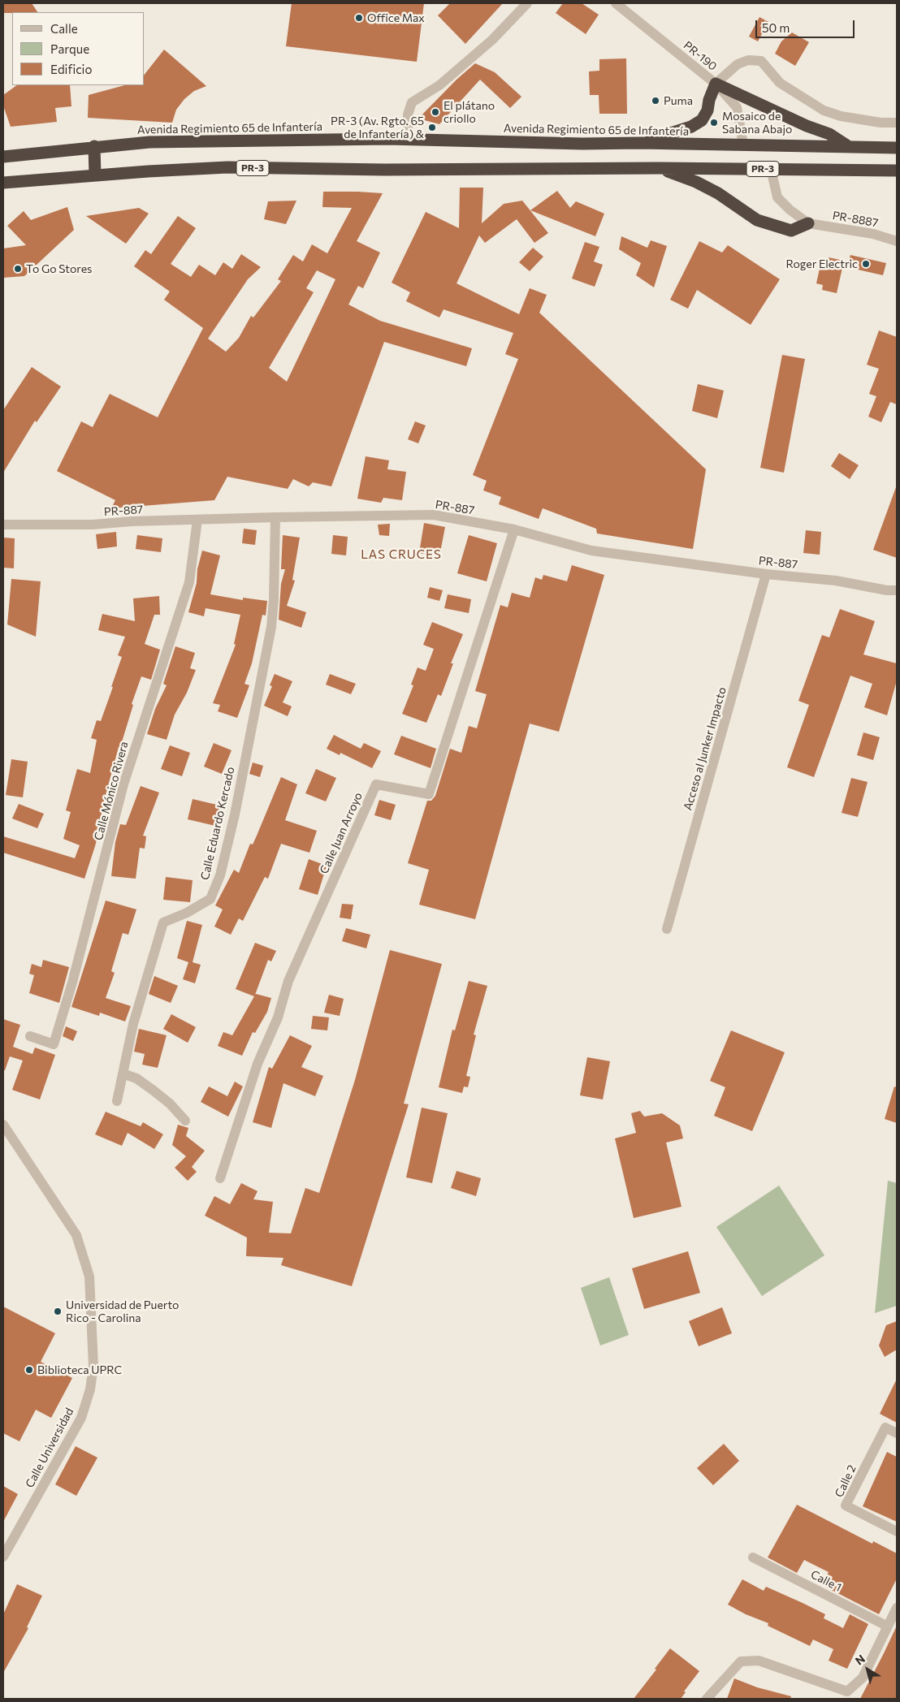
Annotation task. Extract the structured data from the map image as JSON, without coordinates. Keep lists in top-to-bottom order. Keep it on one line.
{"streets":{"highway":["Avenida Regimiento 65 de Infantería","PR-3"],"street":["PR-190","PR-8887","PR-887","Acceso al Junker Impacto","Calle Mónico Rivera","Calle Eduardo Kercado","Calle Juan Arroyo","Calle Universidad","Calle 2","Calle 1"]},"crossings":[["PR-190","Avenida Regimiento 65 de Infantería"],["PR-887","Acceso al Junker Impacto"],["PR-887","Calle Mónico Rivera"],["PR-887","Calle Eduardo Kercado"],["PR-887","Calle Juan Arroyo"]],"districts":["LAS CRUCES"],"places":["Office Max","Puma","El plátano criollo","Mosaico de Sabana Abajo","PR-3 (Av. Rgto. 65 de Infantería) &","Roger Electric","To Go Stores","Universidad de Puerto Rico - Carolina","Biblioteca UPRC"],"legend":["Calle","Parque","Edificio"],"scale_bar":"50 m","north":"top left"}
